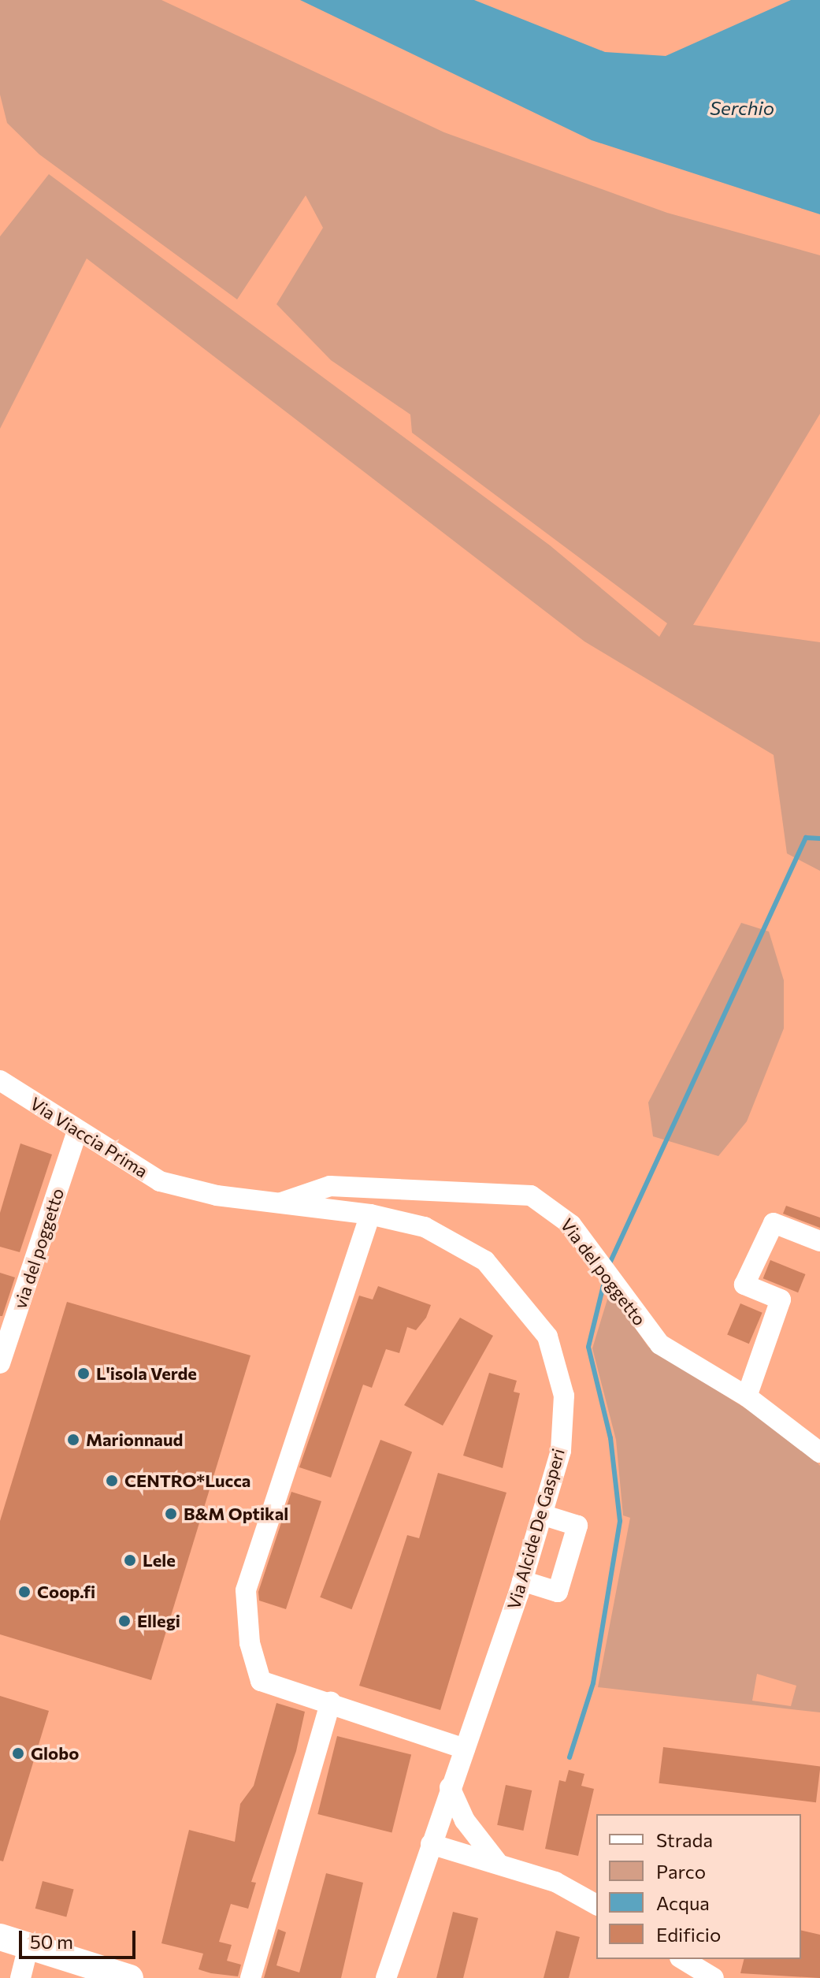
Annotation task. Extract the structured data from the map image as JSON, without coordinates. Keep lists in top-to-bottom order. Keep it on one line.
{"streets":{"street":["Via Viaccia Prima","via del poggetto","Via del poggetto","Via Alcide De Gasperi"]},"crossings":[["Via Viaccia Prima","via del poggetto"],["Via Viaccia Prima","Via del poggetto"],["Via Viaccia Prima","Via Alcide De Gasperi"],["Via del poggetto","Via Alcide De Gasperi"]],"water":["Serchio"],"places":["L'isola Verde","Marionnaud","CENTRO*Lucca","B&M Optikal","Lele","Coop.fi","Ellegi","Globo"],"legend":["Strada","Parco","Acqua","Edificio"],"scale_bar":"50 m"}
